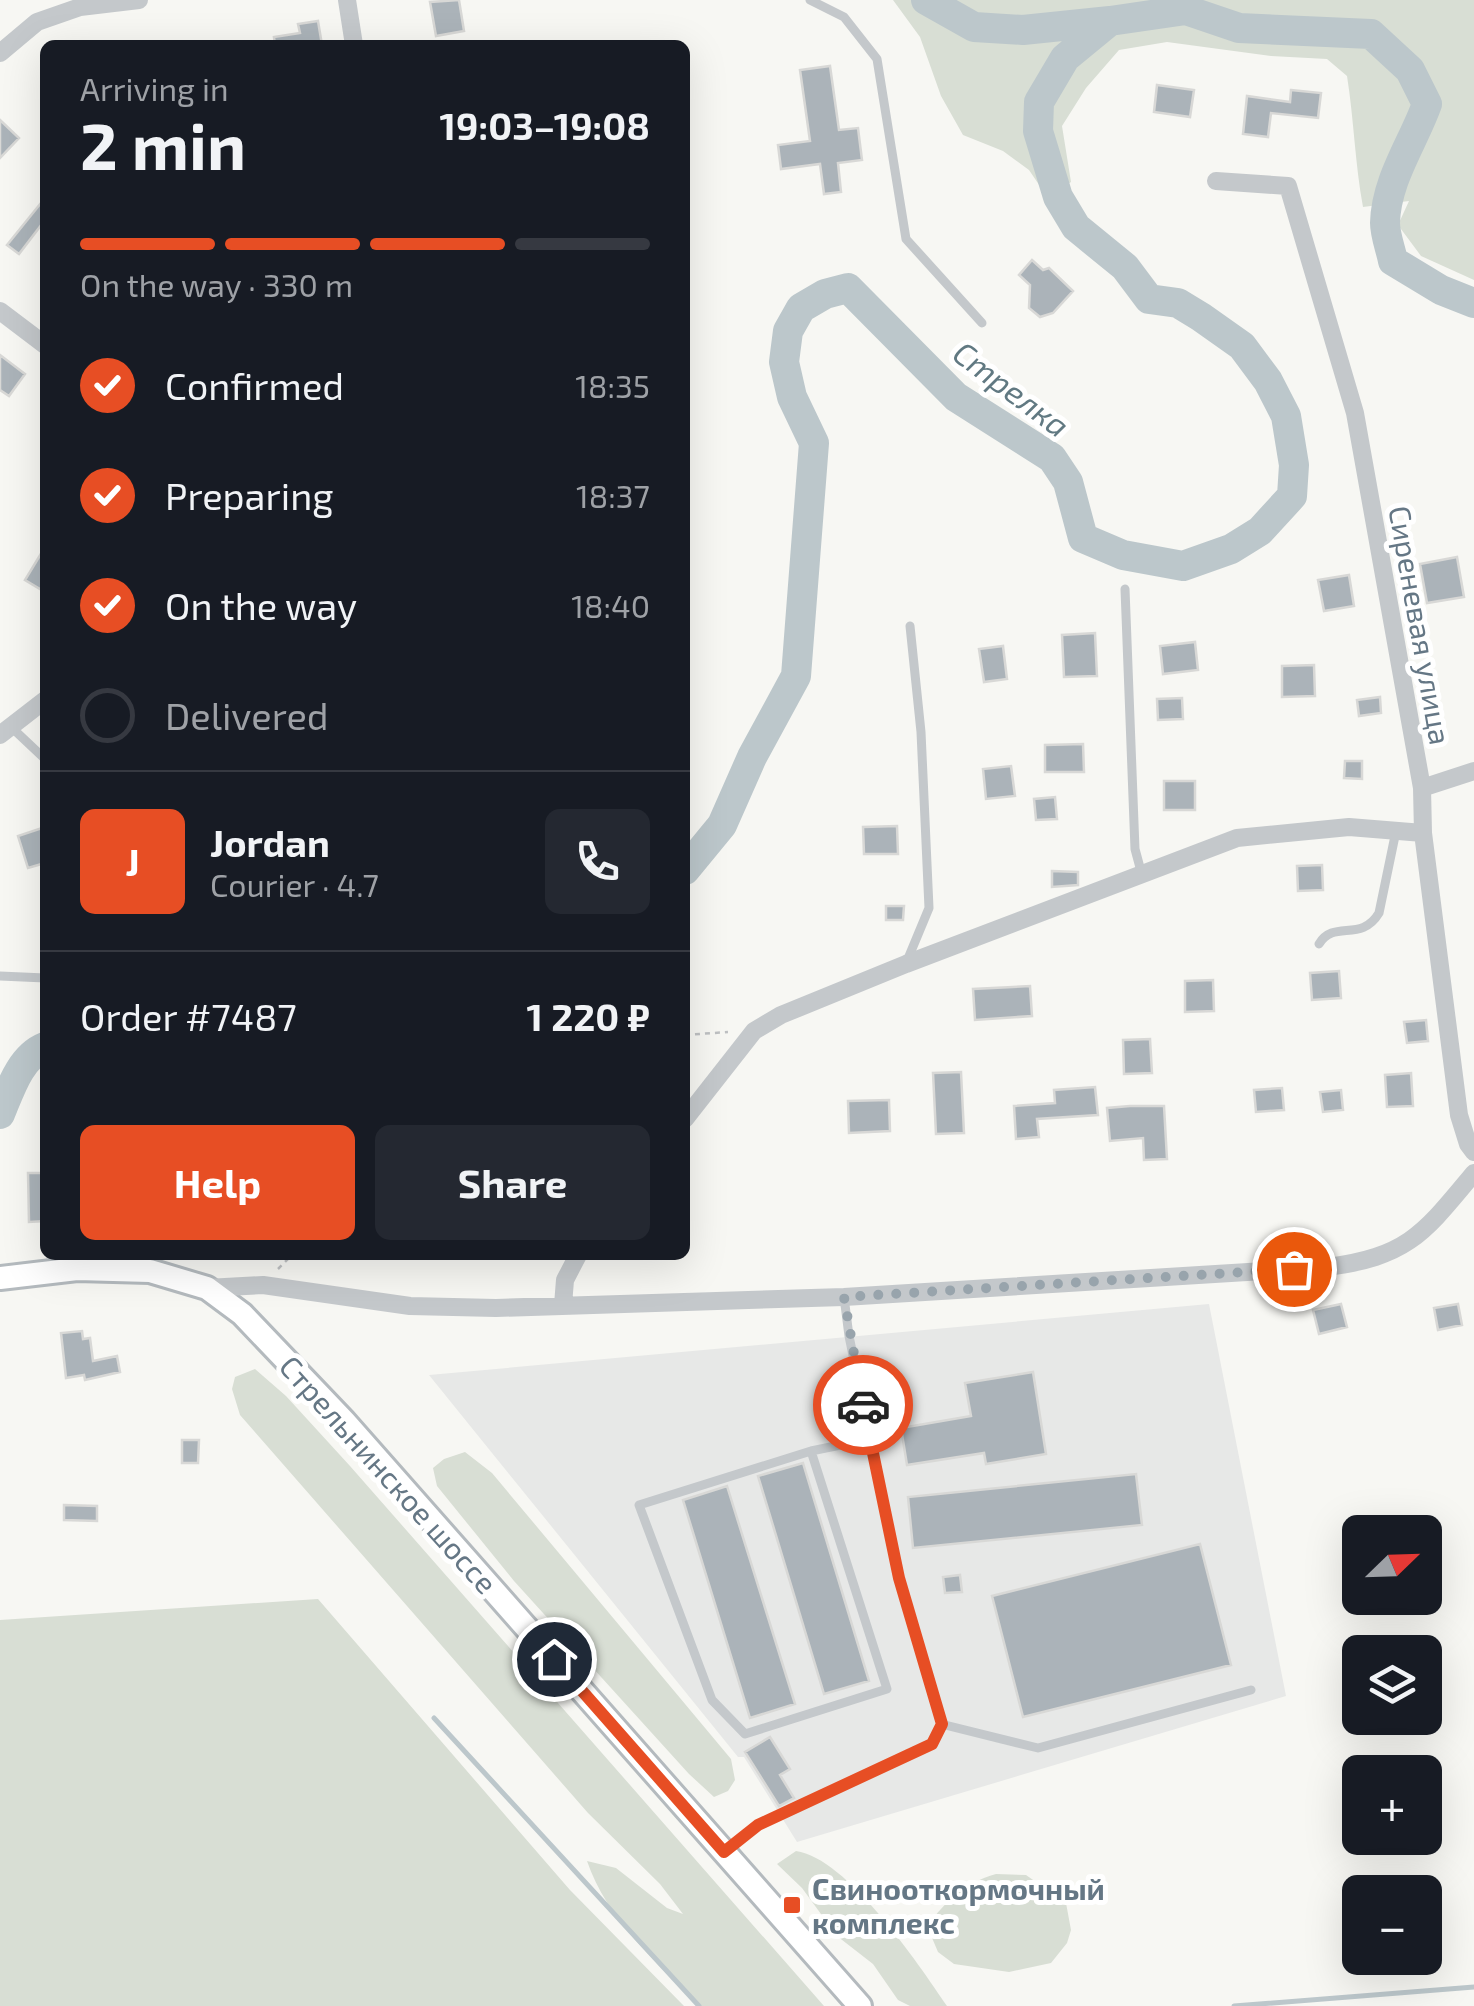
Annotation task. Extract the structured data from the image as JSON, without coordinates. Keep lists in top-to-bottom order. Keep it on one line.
{"streets":{"main road":["Стрельнинское шоссе"],"street":["Сиреневая улица"]},"water":["Стрелка"],"places":{"transit":["Свинооткормочный комплекс"]},"north":"top right","page":{"heading":["2 min","Arriving in","19:03–19:08"],"panel":["Jordan","Courier · 4.7","Order #7487","1 220 ₽"],"bar":"On the way · 330 m","list":[["Confirmed","18:35"],["Preparing","18:37"],["On the way","18:40"],"Delivered"],"round":"J","buttons":["Help","Share"],"map_buttons":["+","−"]}}
